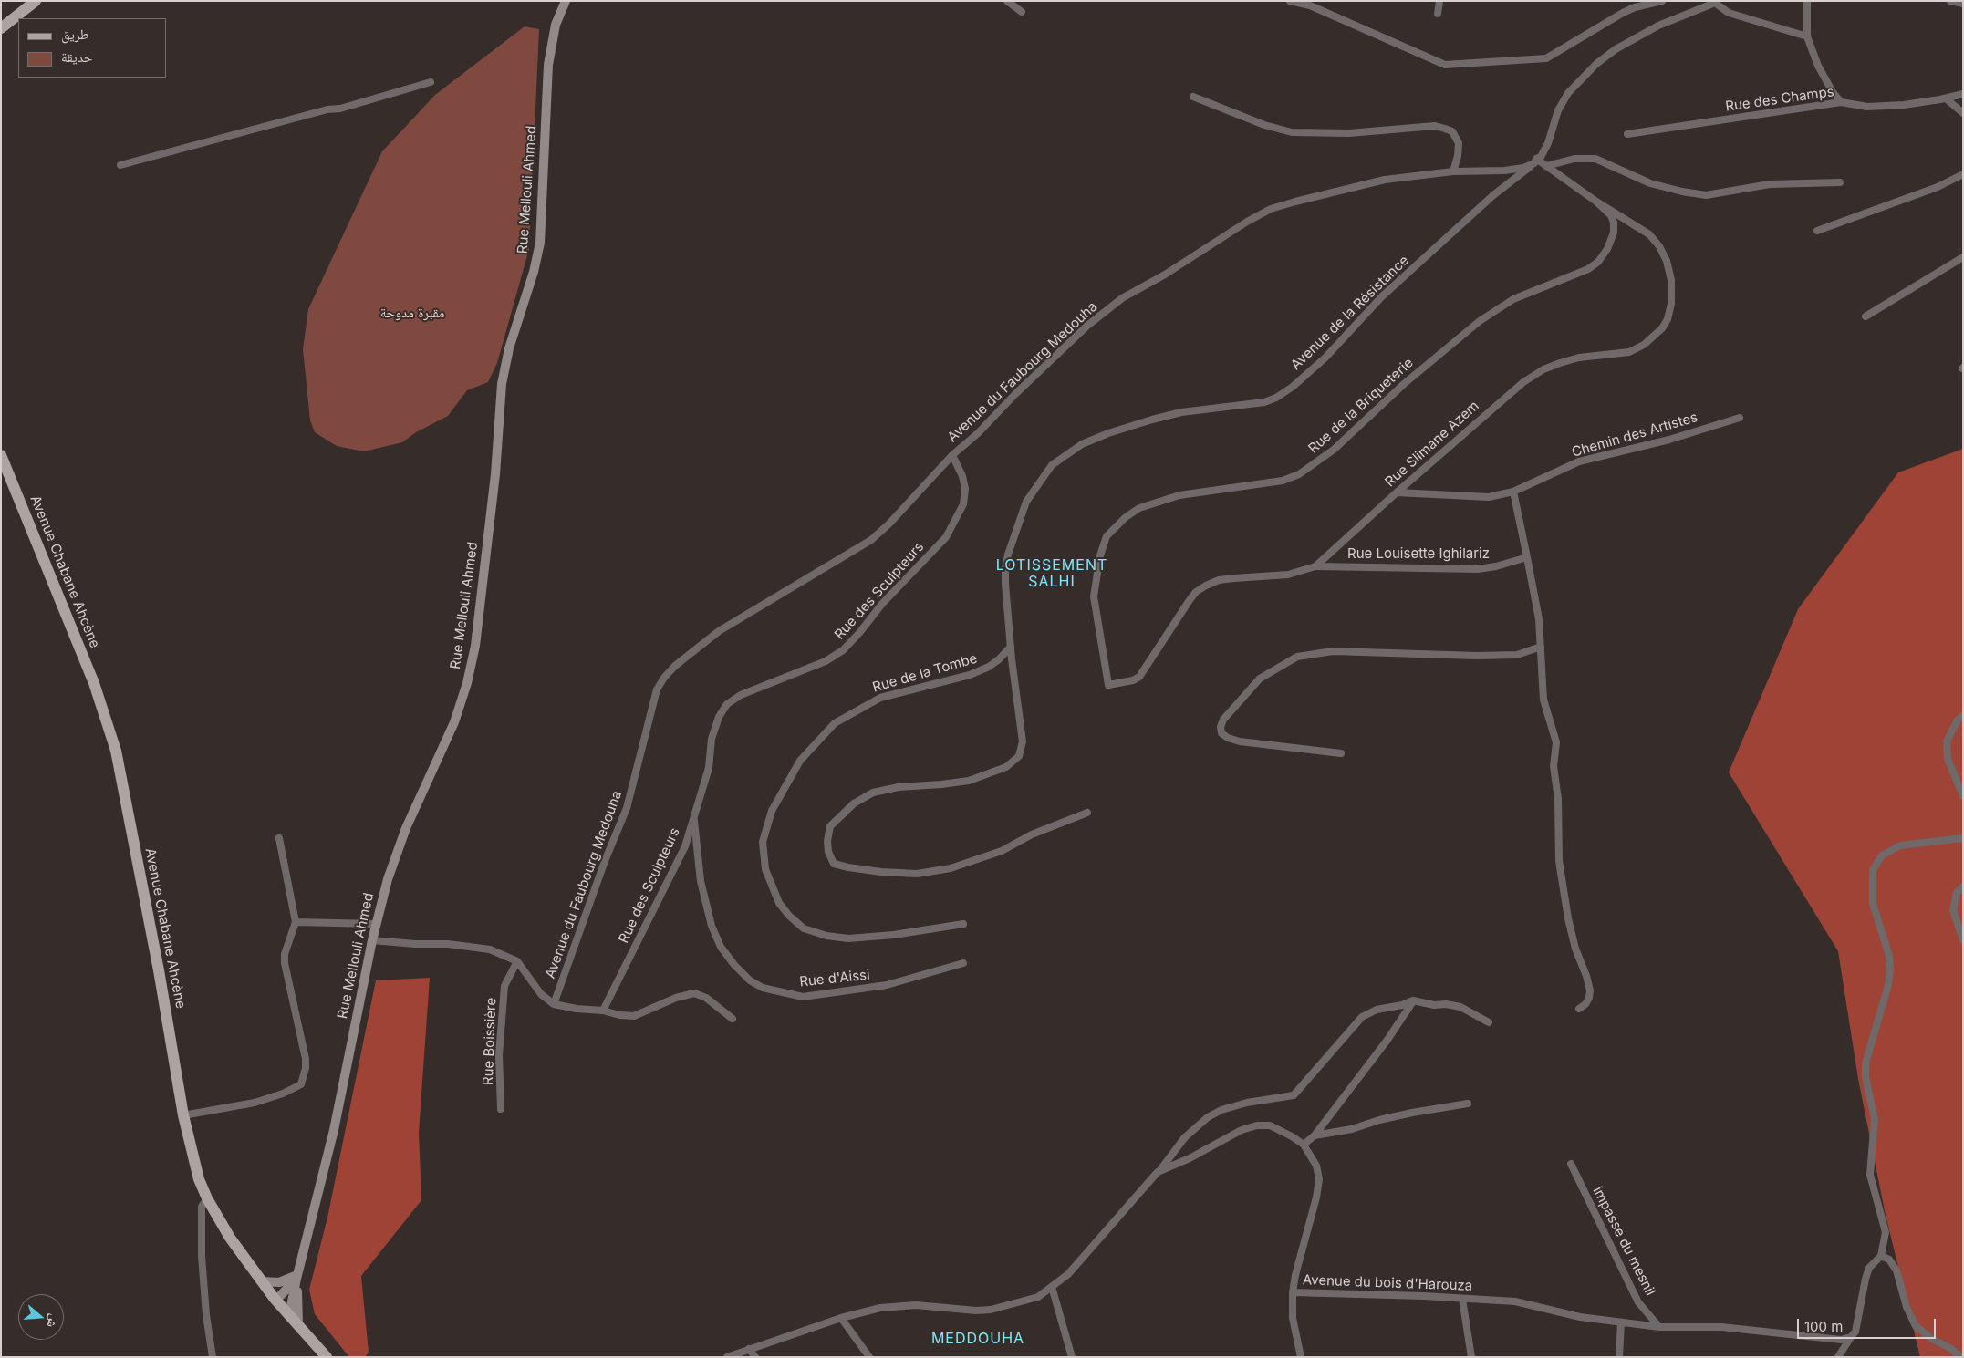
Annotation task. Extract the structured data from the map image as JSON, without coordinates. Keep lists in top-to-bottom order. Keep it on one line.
{"streets":{"main road":["Avenue Chabane Ahcène"],"street":["Rue des Champs","Rue Mellouli Ahmed","Avenue de la Résistance","Avenue du Faubourg Medouha","Rue de la Briqueterie","Chemin des Artistes","Rue Slimane Azem","Rue Louisette Ighilariz","Rue des Sculpteurs","Rue de la Tombe","Rue d'Aissi","Rue Boissière","impasse du mesnil","Avenue du bois d'Harouza"]},"crossings":[["Rue Mellouli Ahmed","Avenue Chabane Ahcène"],["Avenue de la Résistance","Avenue du Faubourg Medouha"],["Avenue de la Résistance","Rue de la Briqueterie"],["Avenue de la Résistance","Rue de la Tombe"],["Avenue du Faubourg Medouha","Rue de la Briqueterie"],["Avenue du Faubourg Medouha","Rue des Sculpteurs"],["Rue de la Briqueterie","Rue Slimane Azem"],["Rue Slimane Azem","Rue Louisette Ighilariz"],["Rue des Sculpteurs","Rue d'Aissi"],["impasse du mesnil","Avenue du bois d'Harouza"]],"districts":["LOTISSEMENT SALHI","MEDDOUHA"],"parks":["مقبرة مدوحة"],"legend":["طريق","حديقة"],"scale_bar":"100 m","north":"right"}
